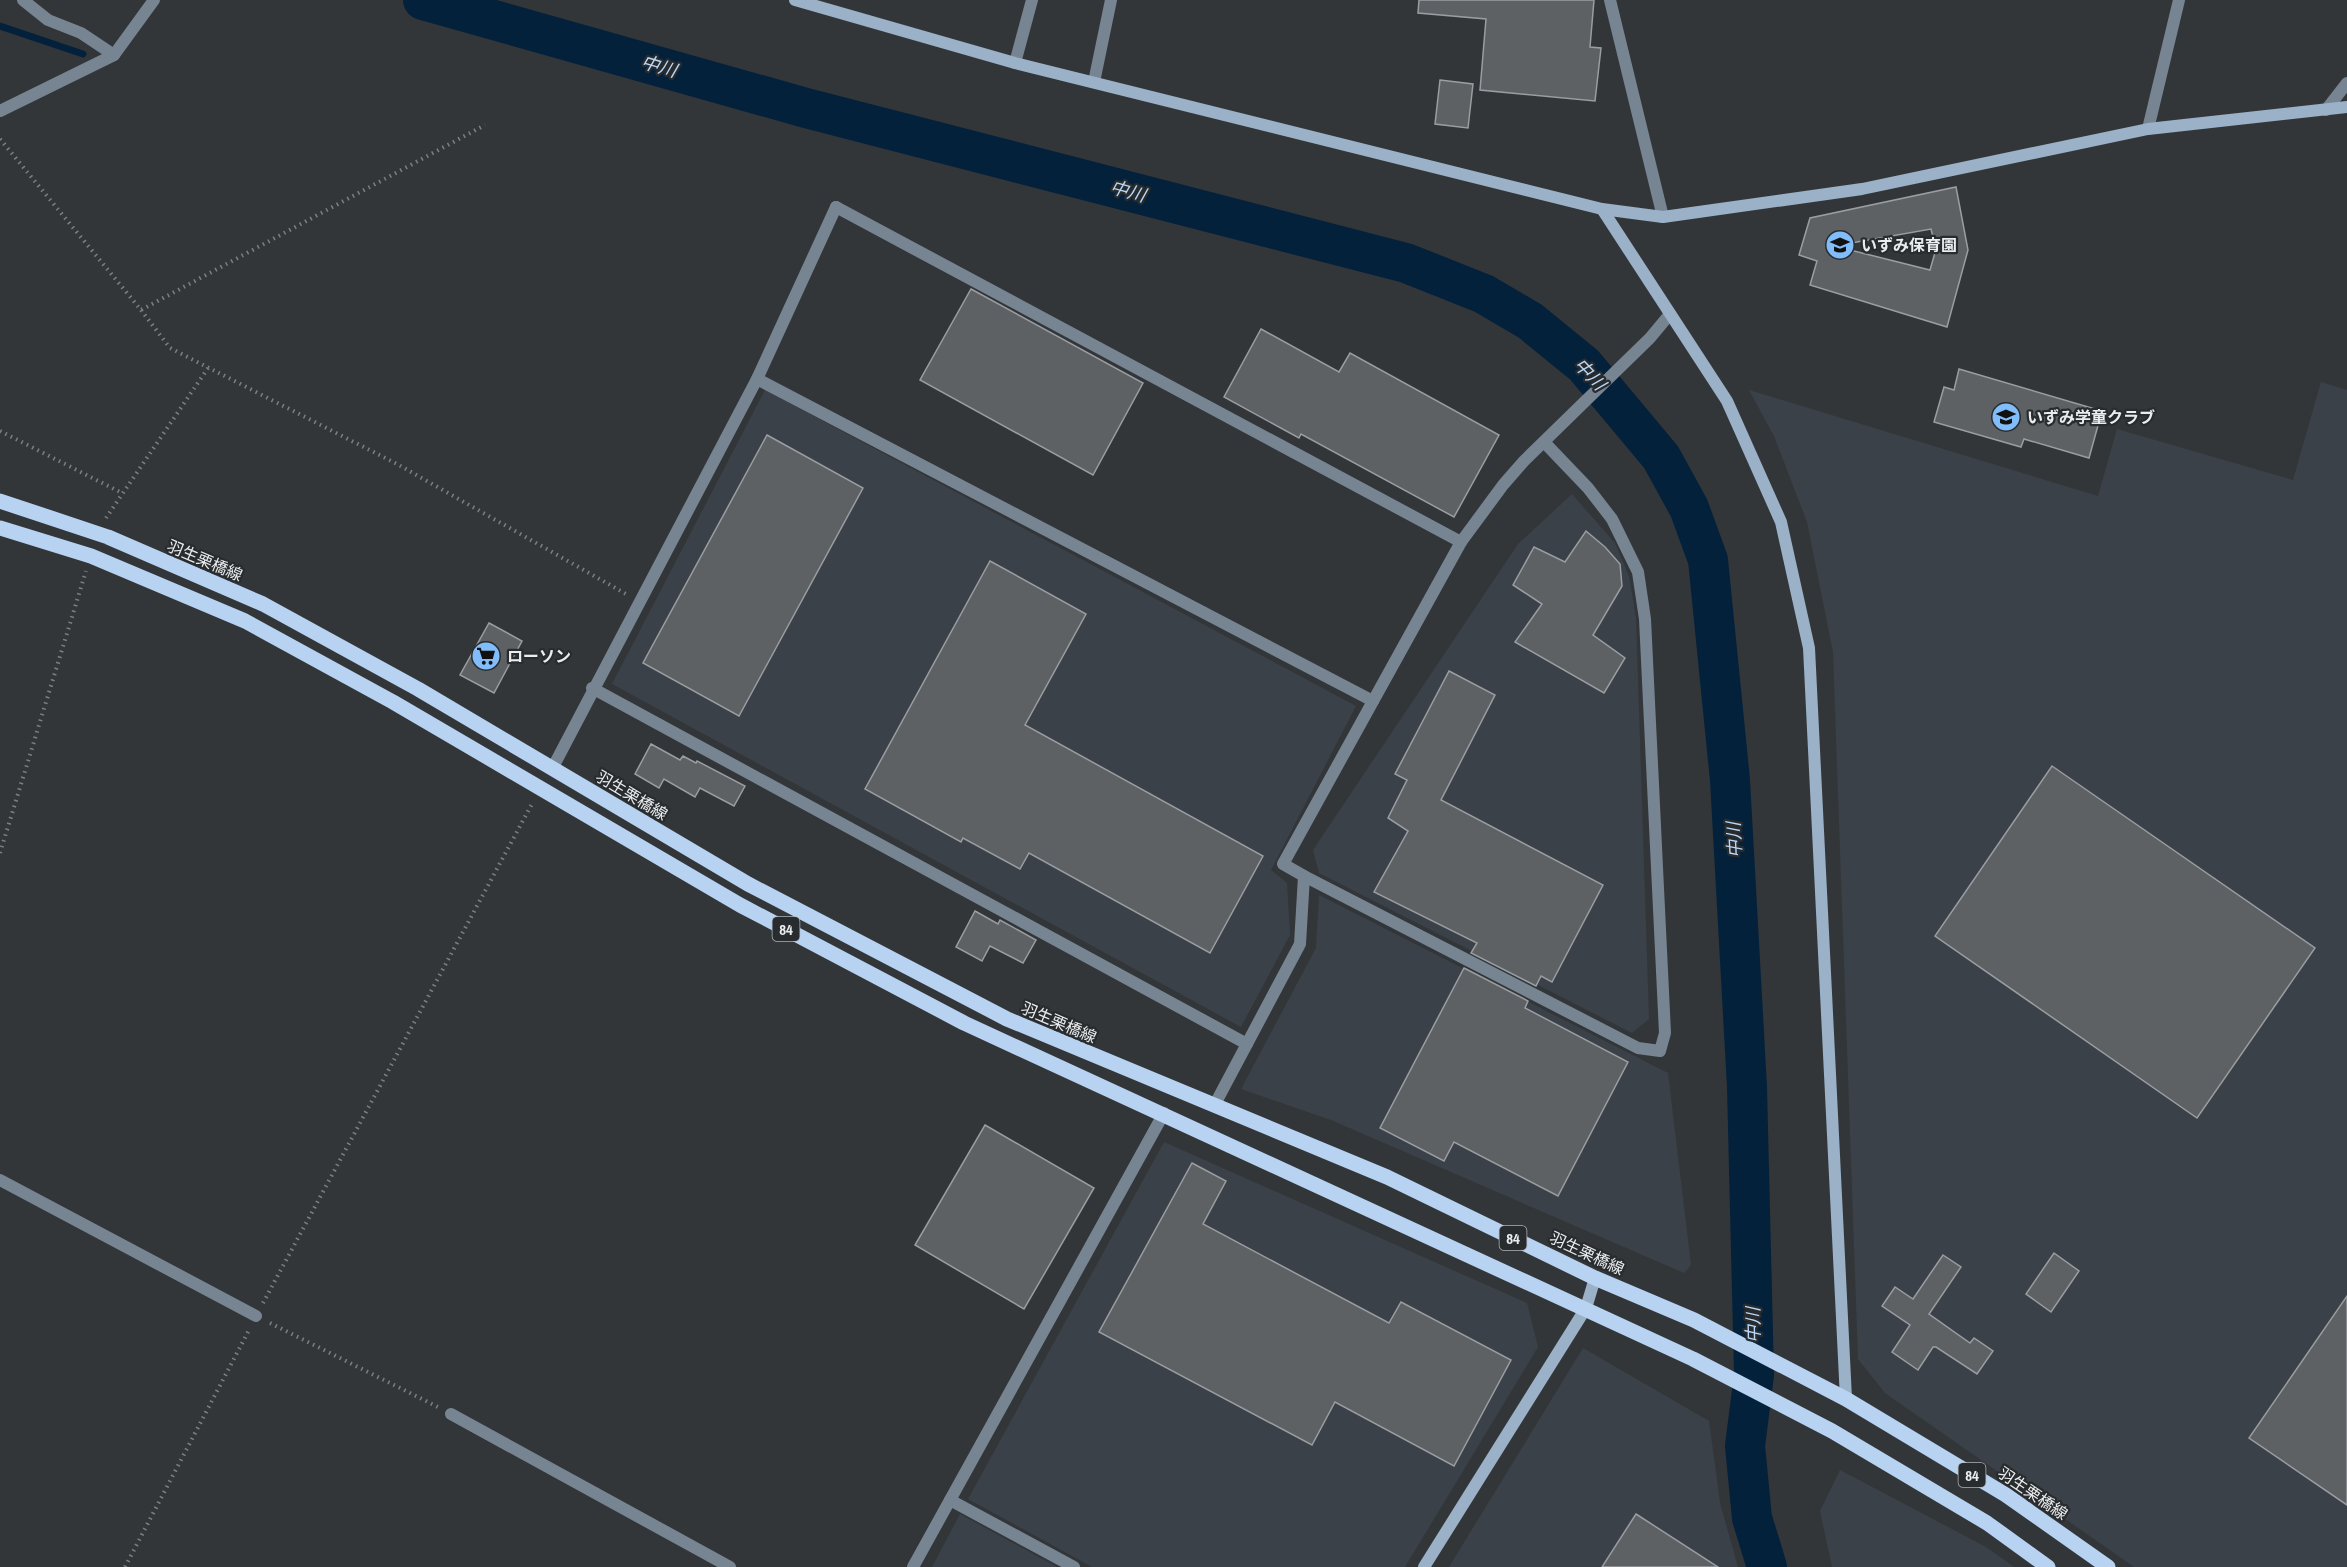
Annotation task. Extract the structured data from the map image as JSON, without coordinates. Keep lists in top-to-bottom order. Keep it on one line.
{"streets":{"main road":["羽生栗橋線","84"]},"water":["中川"],"places":{"school or university":["いずみ保育園","いずみ学童クラブ"],"supermarket":["ローソン"]}}
